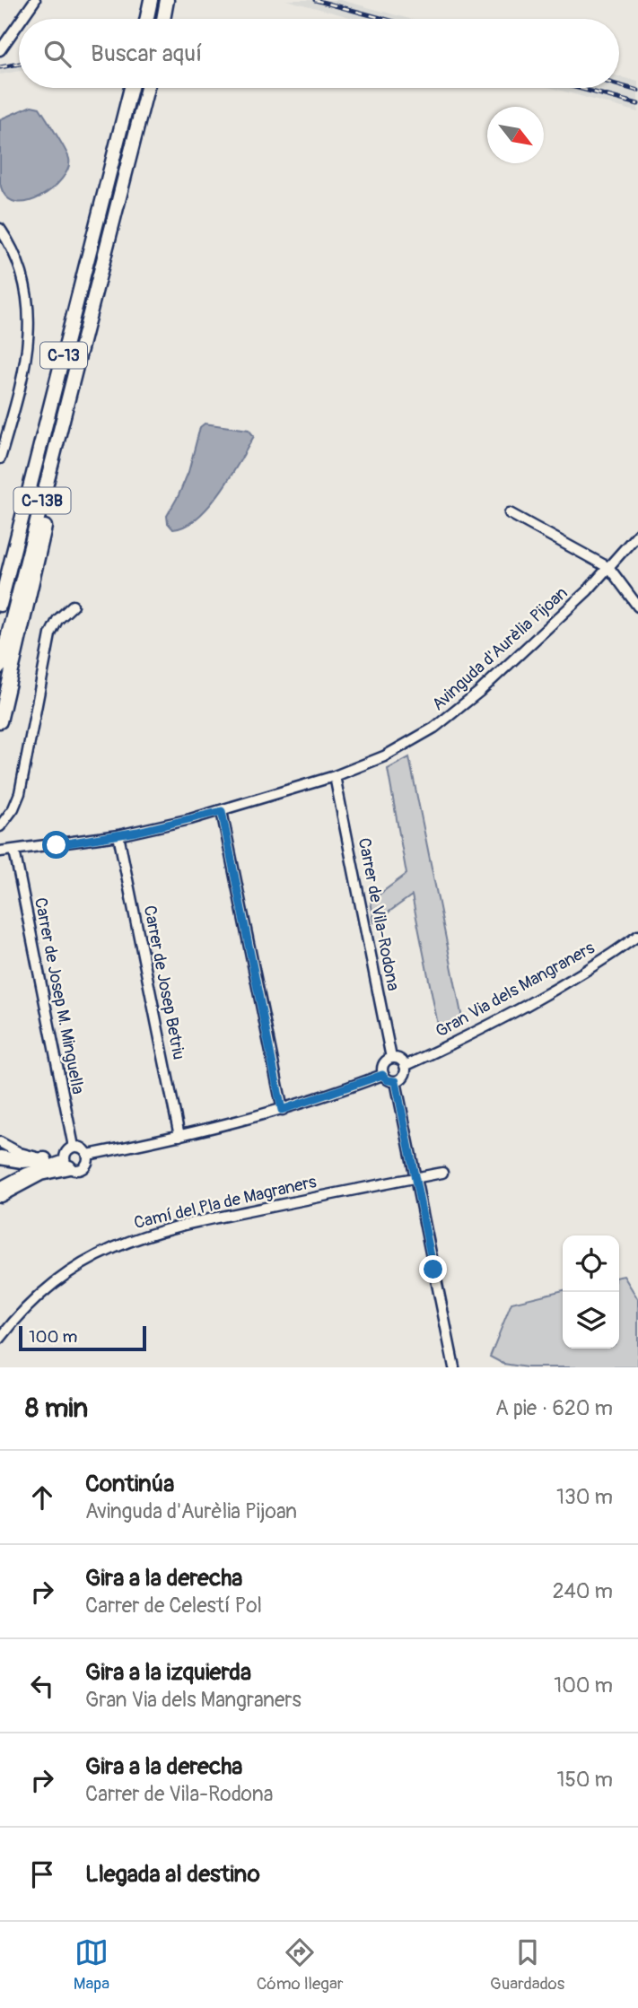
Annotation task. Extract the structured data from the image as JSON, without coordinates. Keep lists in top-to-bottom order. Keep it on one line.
{"streets":{"highway":["C-13","C-13B"],"street":["Avinguda d'Aurèlia Pijoan","Carrer de Vila-Rodona","Carrer de Josep Betriu","Gran Via dels Mangraners","Carrer de Josep M. Minguella","Camí del Pla de Magraners"]},"crossings":[["C-13","C-13B"],["Avinguda d'Aurèlia Pijoan","Carrer de Vila-Rodona"],["Avinguda d'Aurèlia Pijoan","Carrer de Josep Betriu"],["Avinguda d'Aurèlia Pijoan","Carrer de Josep M. Minguella"],["Carrer de Vila-Rodona","Gran Via dels Mangraners"]],"scale_bar":"100 m","north":"bottom right","page":{"search":"Buscar aquí","scale":"100 m","heading":["8 min","A pie · 620 m"],"list":[["Continúa","Avinguda d'Aurèlia Pijoan","130 m"],["Gira a la derecha","Carrer de Celestí Pol","240 m"],["Gira a la izquierda","Gran Via dels Mangraners","100 m"],["Gira a la derecha","Carrer de Vila-Rodona","150 m"],"Llegada al destino"],"nav":["Mapa","Cómo llegar","Guardados"]}}
